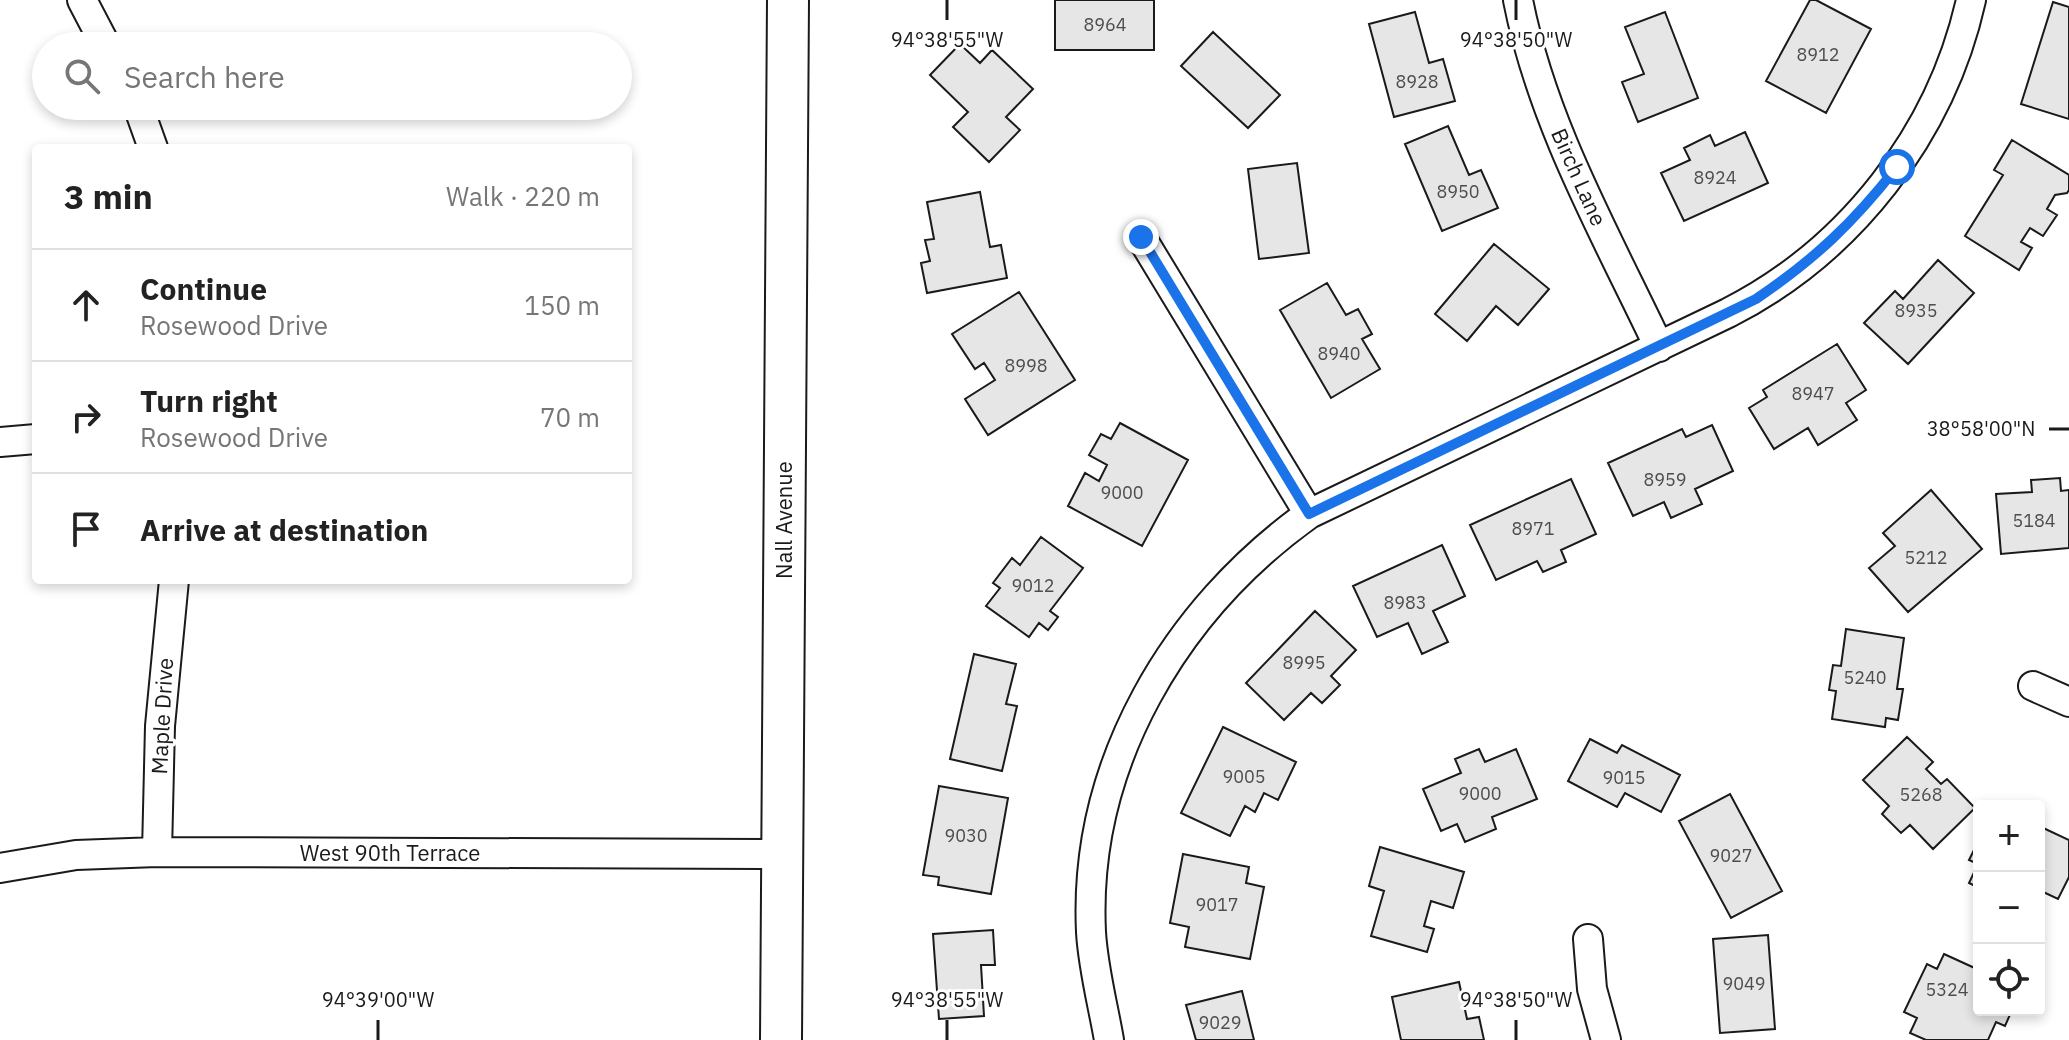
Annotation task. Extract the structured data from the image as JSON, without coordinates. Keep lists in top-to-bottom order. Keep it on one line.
{"streets":{"main road":["Nall Avenue"],"street":["Birch Lane","Maple Drive","West 90th Terrace"]},"crossings":[["Nall Avenue","West 90th Terrace"],["Maple Drive","West 90th Terrace"]],"house_numbers":["8964","8912","8928","8924","8950","8935","8940","8998","8947","8959","9000","5184","8971","5212","9012","8983","8995","5240","9005","9015","9000","5268","9030","9027","9017","9049","5324","9029"],"page":{"search":"Search here","heading":["3 min","Walk · 220 m"],"list":[["Continue","Rosewood Drive","150 m"],["Turn right","Rosewood Drive","70 m"],"Arrive at destination"],"map_buttons":["+","−"]},"coordinates":["94°38'55\"W","94°38'50\"W","38°58'00\"N","94°39'00\"W"]}
